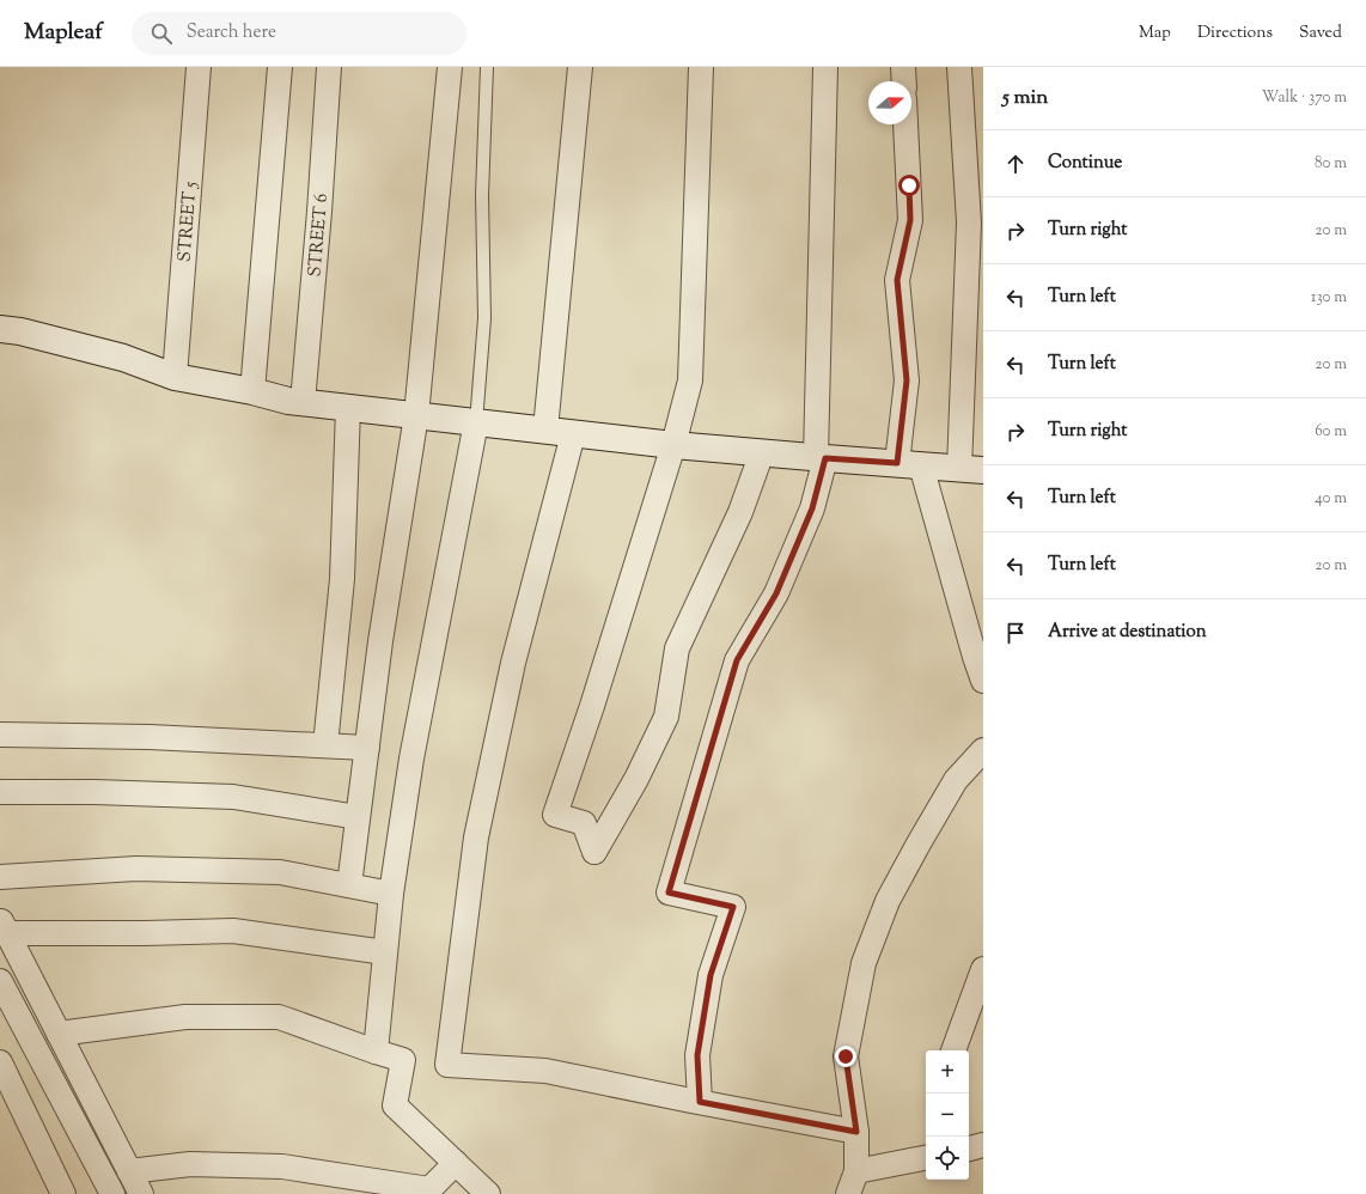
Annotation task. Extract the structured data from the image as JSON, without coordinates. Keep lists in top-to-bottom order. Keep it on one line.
{"streets":{"street":["STREET 5","STREET 6"]},"north":"right","page":{"header":"Mapleaf","search":"Search here","nav":["Map","Directions","Saved"],"heading":["5 min","Walk · 370 m"],"list":[["Continue","80 m"],["Turn right","20 m"],["Turn left","130 m"],["Turn left","20 m"],["Turn right","60 m"],["Turn left","40 m"],["Turn left","20 m"],"Arrive at destination"],"map_buttons":["+","−"]}}
